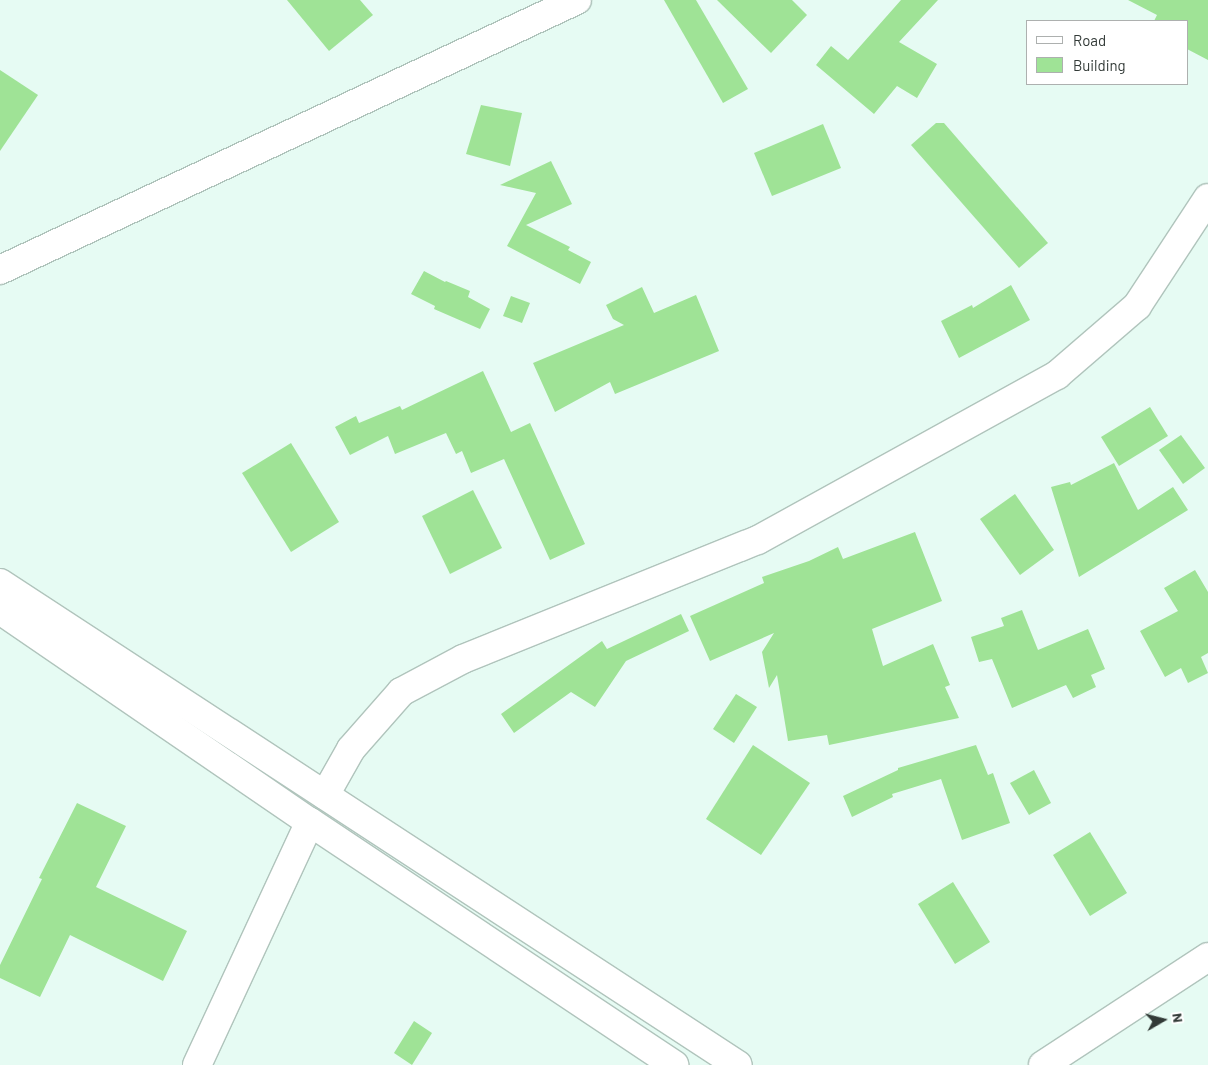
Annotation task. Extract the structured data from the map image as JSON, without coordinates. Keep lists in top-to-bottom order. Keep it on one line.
{"legend":["Road","Building"],"north":"right"}
